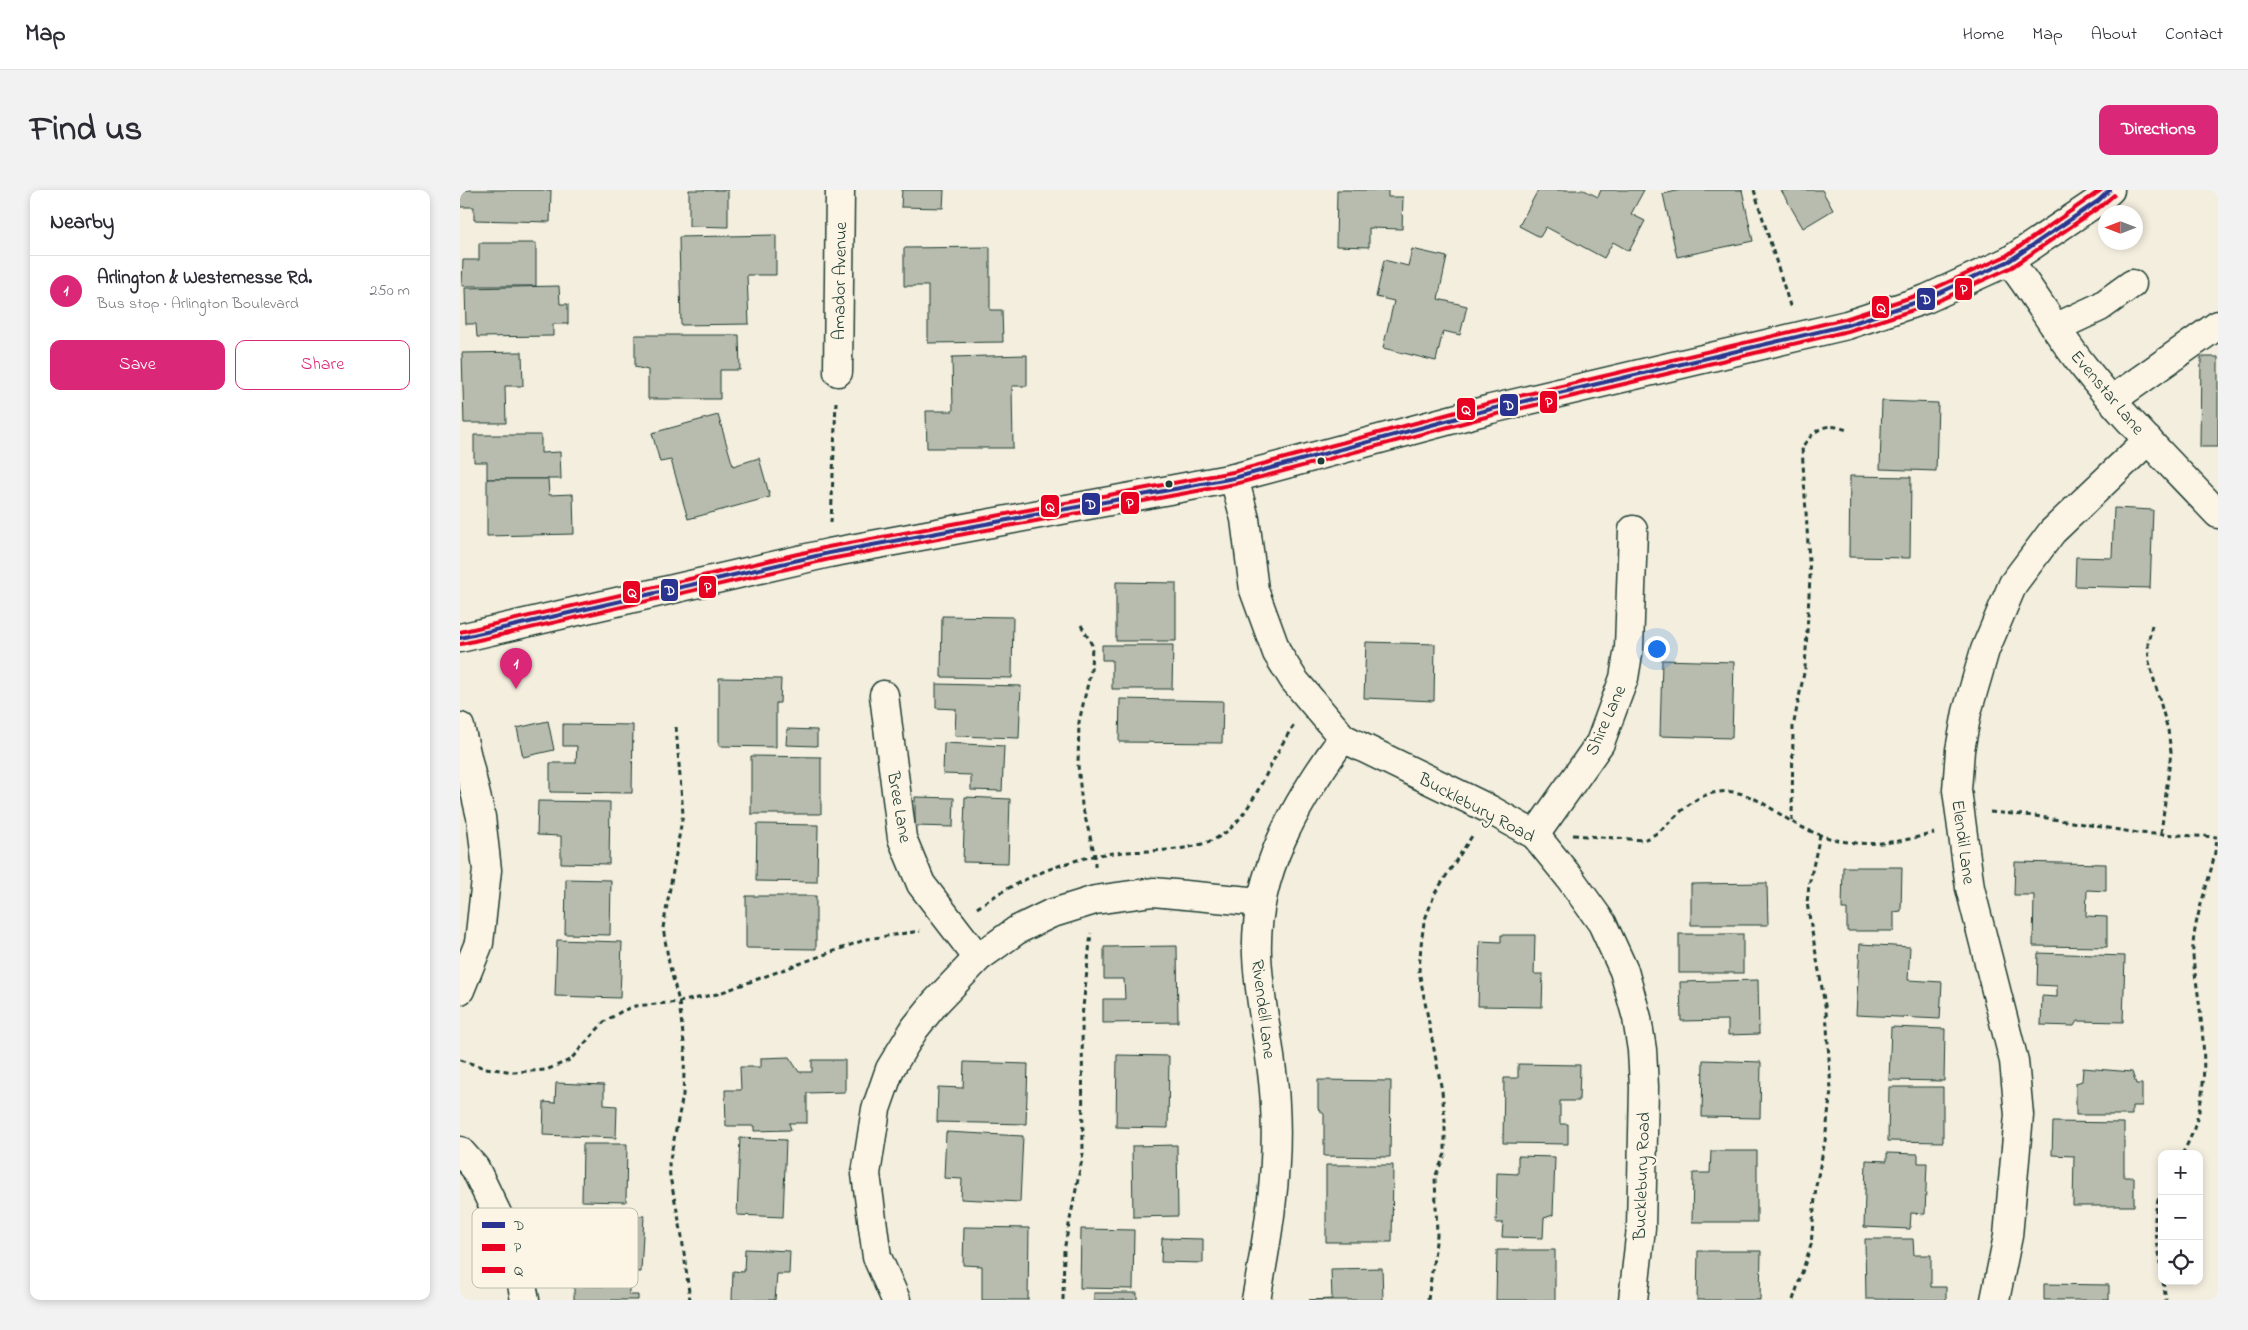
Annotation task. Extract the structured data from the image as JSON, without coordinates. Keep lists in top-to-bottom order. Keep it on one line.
{"streets":{"street":["Amador Avenue","Evenstar Lane","Shire Lane","Bree Lane","Bucklebury Road","Elendil Lane","Rivendell Lane"]},"crossings":[["Evenstar Lane","Elendil Lane"],["Shire Lane","Bucklebury Road"],["Bucklebury Road","Rivendell Lane"]],"lines":["transit line D","transit line Q","transit line P"],"legend":["D","P","Q"],"north":"left","page":{"header":"Map","nav":["Home","Map","About","Contact"],"title":"Find us","buttons":["Directions",["Save","Share"]],"heading":"Nearby","list":[{"mark":"1","name":"Arlington & Westernesse Rd.","note":"Bus stop · Arlington Boulevard","value":"250 m"}],"pins":"1","map_buttons":["+","−"]}}
